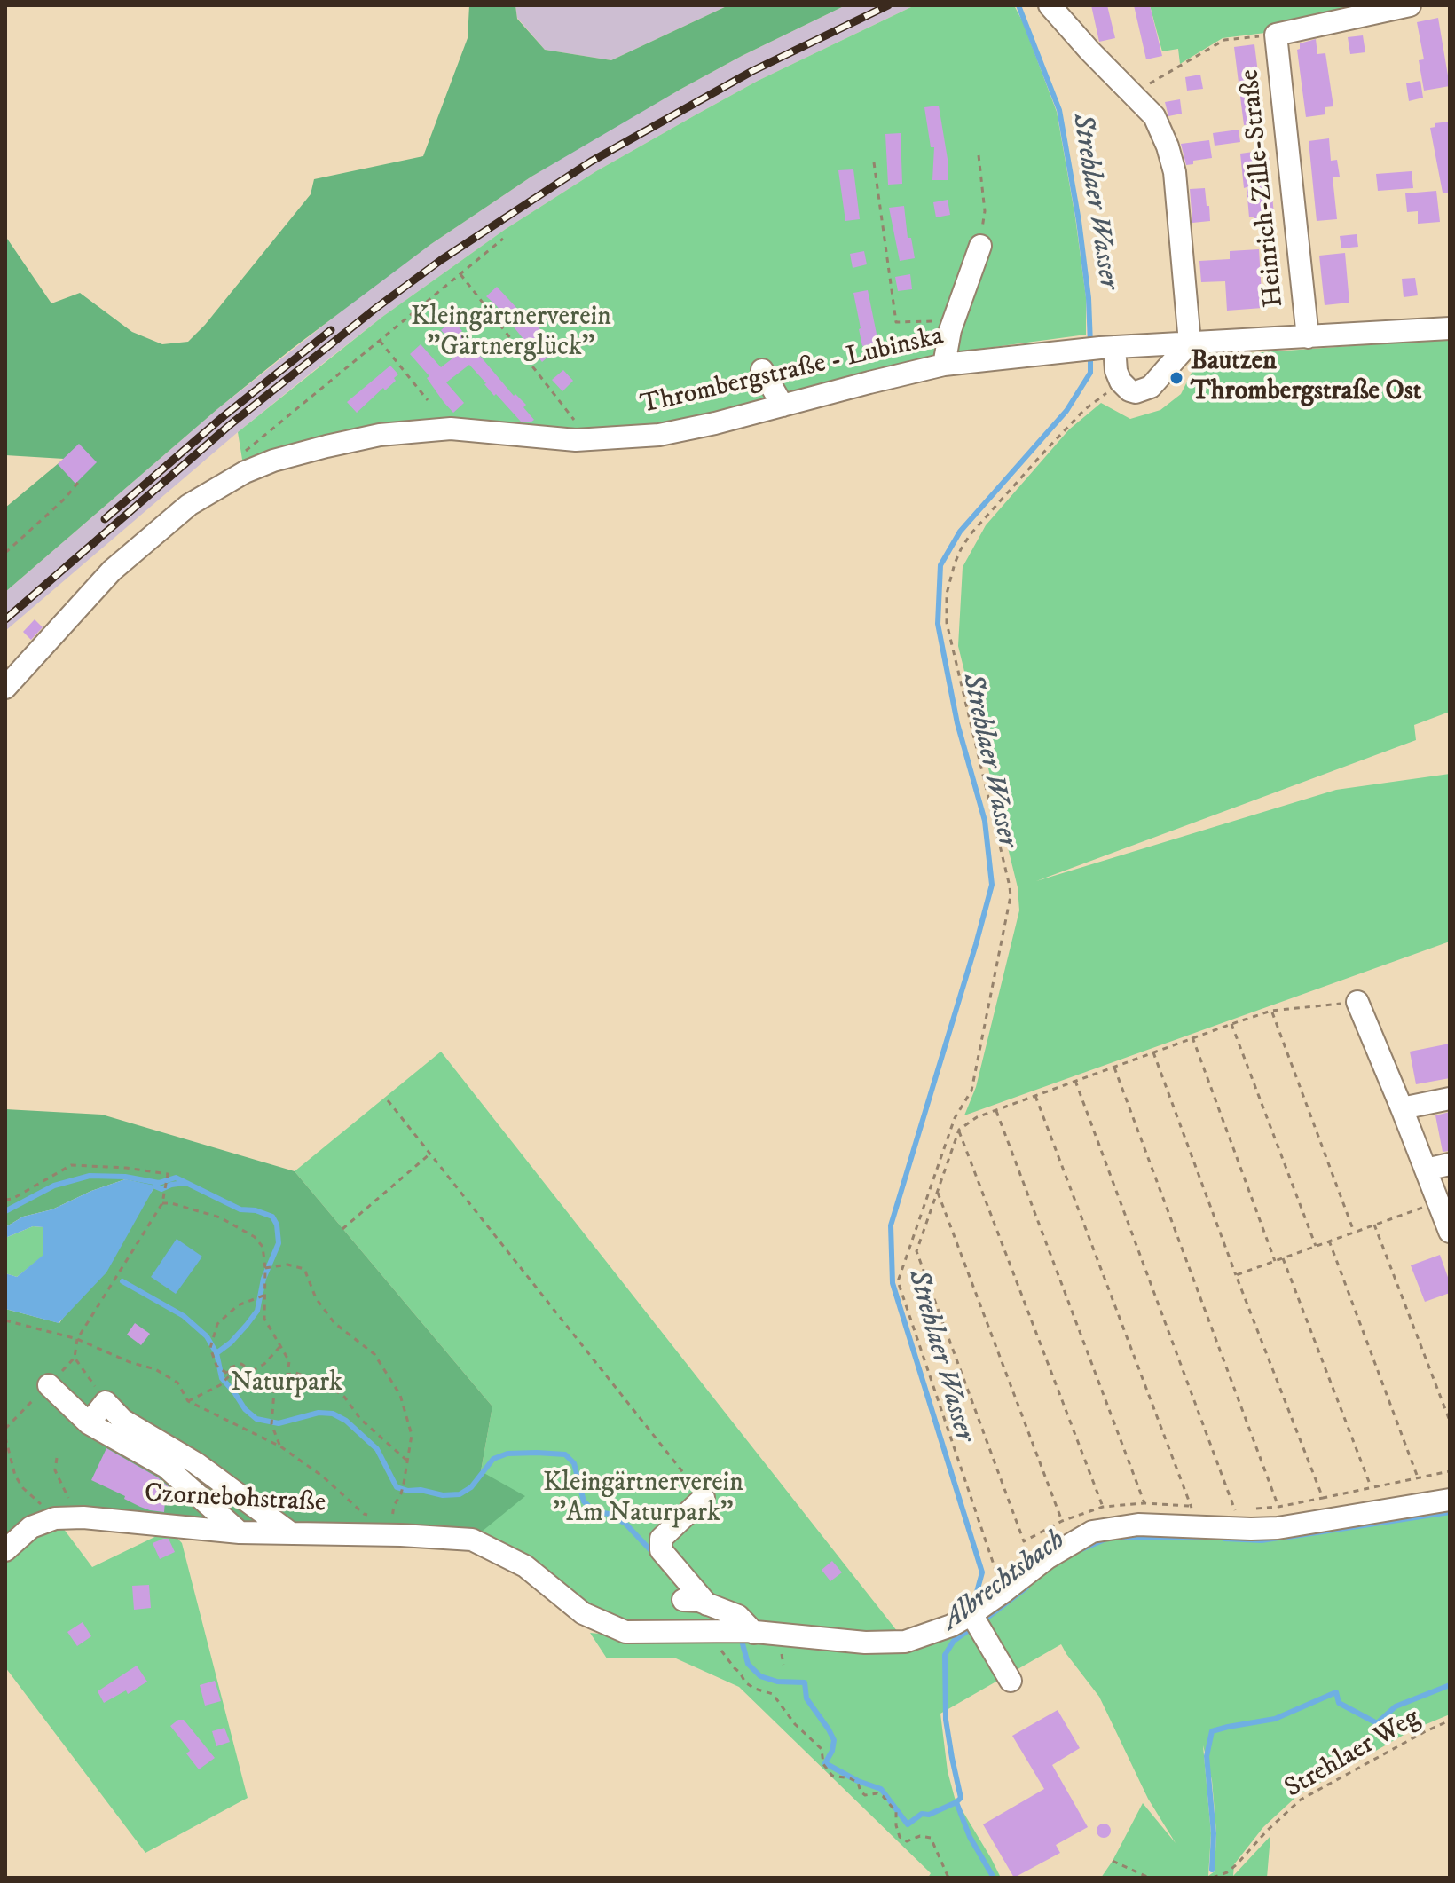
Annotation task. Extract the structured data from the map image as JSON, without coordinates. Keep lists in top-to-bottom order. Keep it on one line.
{"streets":{"street":["Heinrich-Zille-Straße","Thrombergstraße - Lubinska","Czornebohstraße"],"path":["Strehlaer Weg"]},"crossings":[["Heinrich-Zille-Straße","Thrombergstraße - Lubinska"]],"water":["Strehlaer Wasser","Albrechtsbach"],"parks":["Kleingärtnerverein \"Gärtnerglück\"","Naturpark","Kleingärtnerverein \"Am Naturpark\""],"places":["Bautzen Thrombergstraße Ost"]}
